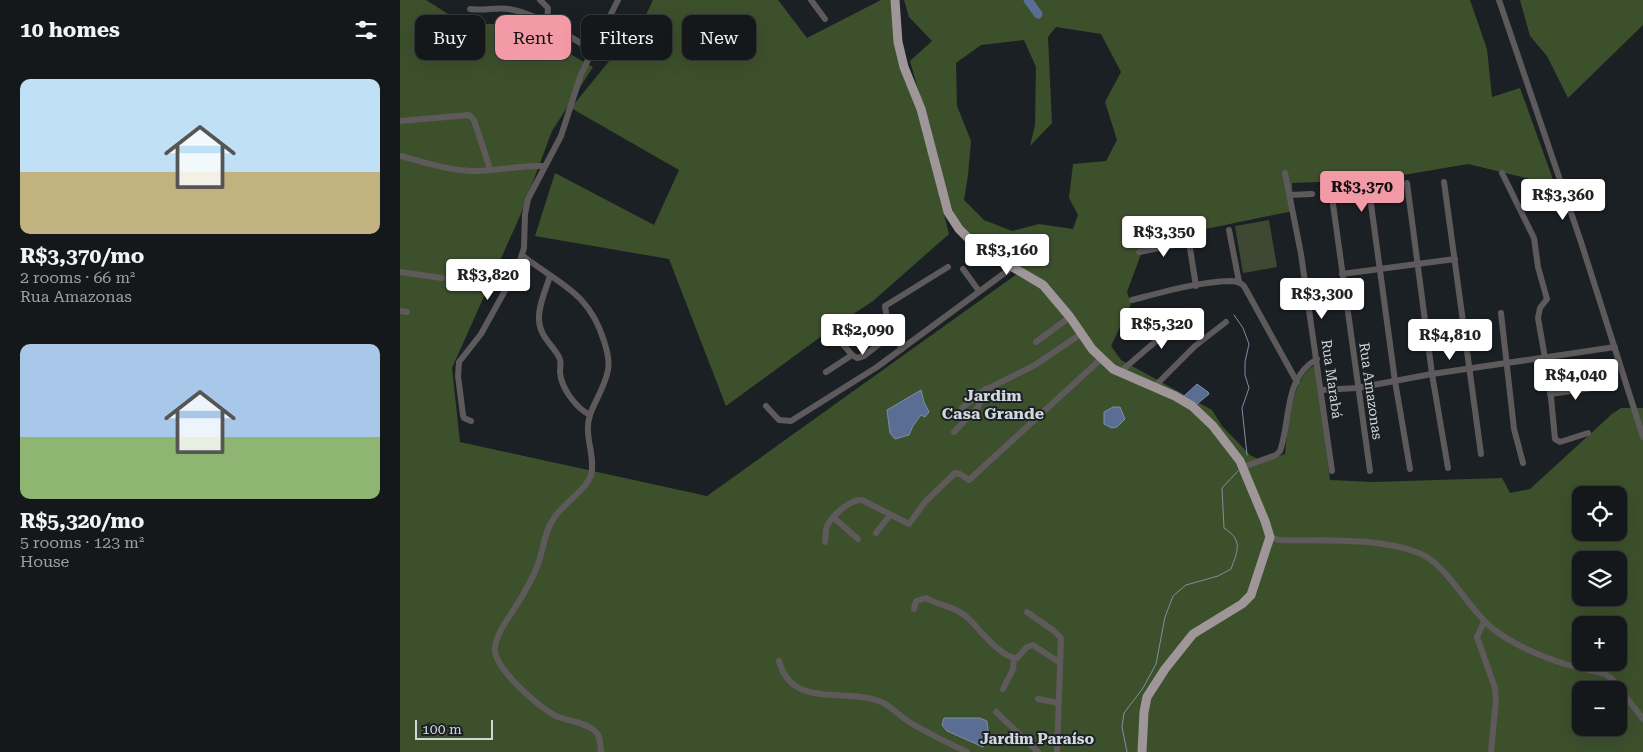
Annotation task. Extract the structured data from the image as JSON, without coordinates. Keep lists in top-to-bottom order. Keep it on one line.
{"streets":{"street":["Rua Marabá","Rua Amazonas"]},"districts":["Jardim Casa Grande","Jardim Paraíso"],"scale_bar":"100 m","page":{"heading":"10 homes","chip":["Buy","Rent","Filters","New"],"list":[{"name":"R$3,370/mo","note":"2 rooms · 66 m² · Rua Amazonas"},{"name":"R$5,320/mo","note":"5 rooms · 123 m² · House"}],"price":["R$3,370","R$3,360","R$3,350","R$3,160","R$3,820","R$3,300","R$5,320","R$2,090","R$4,810","R$4,040"],"map_buttons":["+","−"],"scale":"100 m"}}
